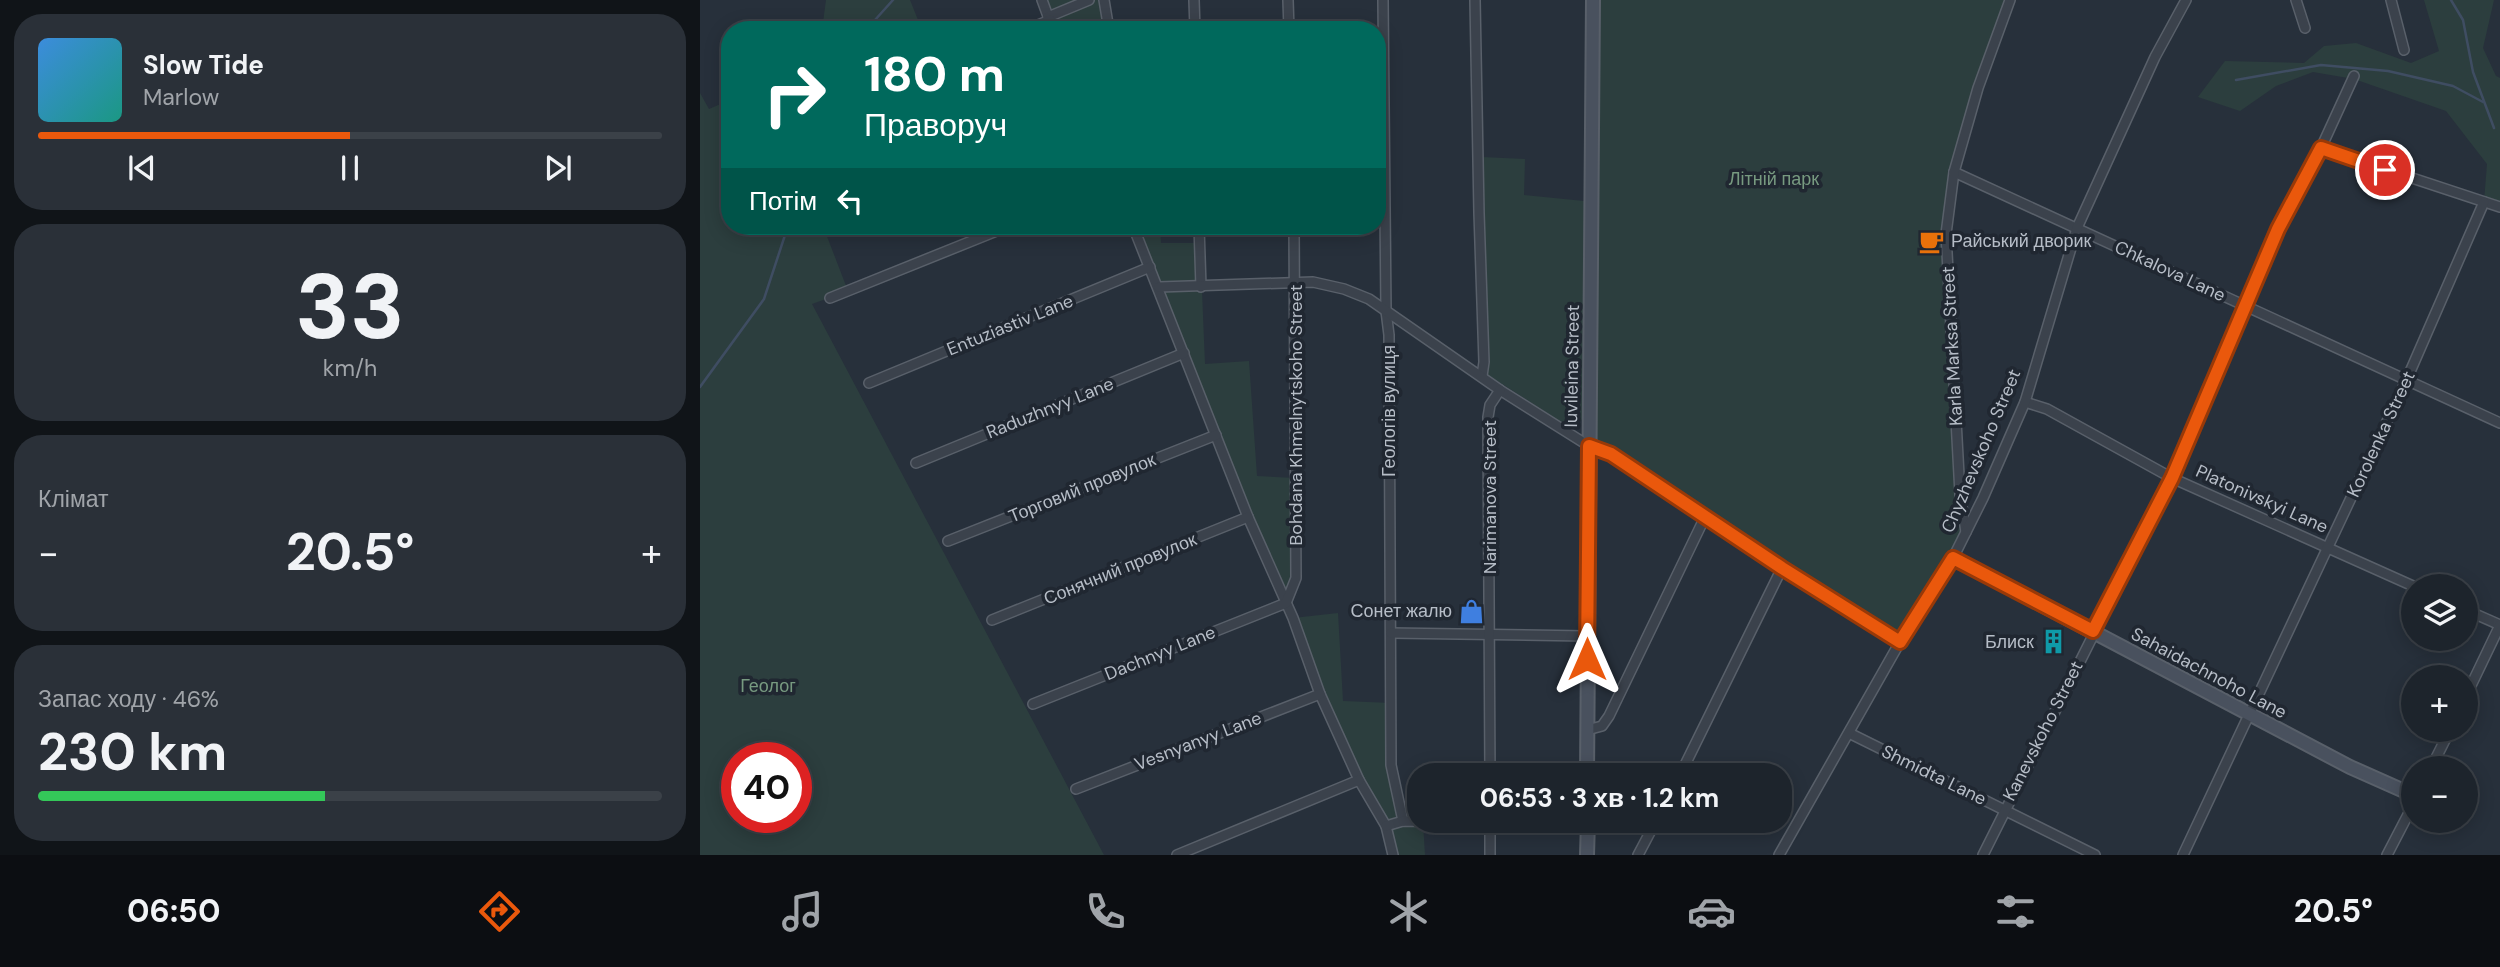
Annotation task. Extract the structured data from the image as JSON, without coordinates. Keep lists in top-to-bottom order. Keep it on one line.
{"streets":{"street":["Chkalova Lane","Entuziastiv Lane","Karla Marksa Street","Iuvileina Street","Raduzhnyy Lane","Геологів вулиця","Bohdana Khmelnytskoho Street","Korolenka Street","Chyzhevskoho Street","Торговий провулок","Narimanova Street","Platonivskyi Lane","Сонячний провулок","Dachnyy Lane","Sahaidachnoho Lane","Kanevskoho Street","Vesnyanyy Lane","Shmidta Lane"]},"crossings":[["Chkalova Lane","Karla Marksa Street"],["Chkalova Lane","Korolenka Street"],["Chkalova Lane","Chyzhevskoho Street"],["Chkalova Lane","Kanevskoho Street"],["Karla Marksa Street","Chyzhevskoho Street"],["Bohdana Khmelnytskoho Street","Dachnyy Lane"],["Korolenka Street","Platonivskyi Lane"],["Korolenka Street","Sahaidachnoho Lane"],["Chyzhevskoho Street","Platonivskyi Lane"],["Chyzhevskoho Street","Sahaidachnoho Lane"],["Chyzhevskoho Street","Shmidta Lane"],["Platonivskyi Lane","Kanevskoho Street"],["Sahaidachnoho Lane","Kanevskoho Street"],["Kanevskoho Street","Shmidta Lane"]],"parks":["Літній парк","Геолог"],"places":{"cafe":["Райський дворик"],"shop":["Сонет жалю"],"building":["Блиск"]},"page":{"turn":["180 m","Праворуч"],"song":["Slow Tide","Marlow"],"then":"Потім","tile":[["33","km/h"],"Клімат",["Запас ходу · 46%","230 km"]],"heat":["−","20.5°","+"],"map_buttons":["+","−"],"limit":"40","trip":"06:53 · 3 хв · 1.2 km","tabs":["06:50","20.5°"]}}
